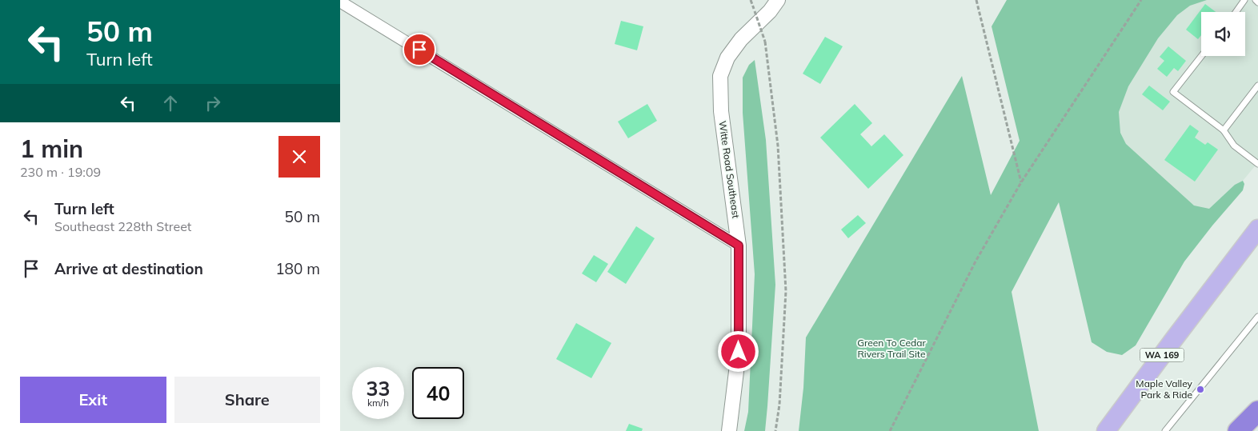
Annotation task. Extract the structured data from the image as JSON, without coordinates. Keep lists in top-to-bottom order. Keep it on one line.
{"streets":{"main road":["WA 169"],"street":["Witte Road Southeast"]},"parks":["Green To Cedar Rivers Trail Site"],"places":["Maple Valley Park & Ride"],"page":{"turn":["50 m","Turn left"],"heading":["1 min","230 m · 19:09"],"list":[{"name":"Turn left","note":"Southeast 228th Street","value":"50 m"},{"name":"Arrive at destination","value":"180 m"}],"speed":"33 km/h","limit":"40","buttons":["Exit","Share"]}}
